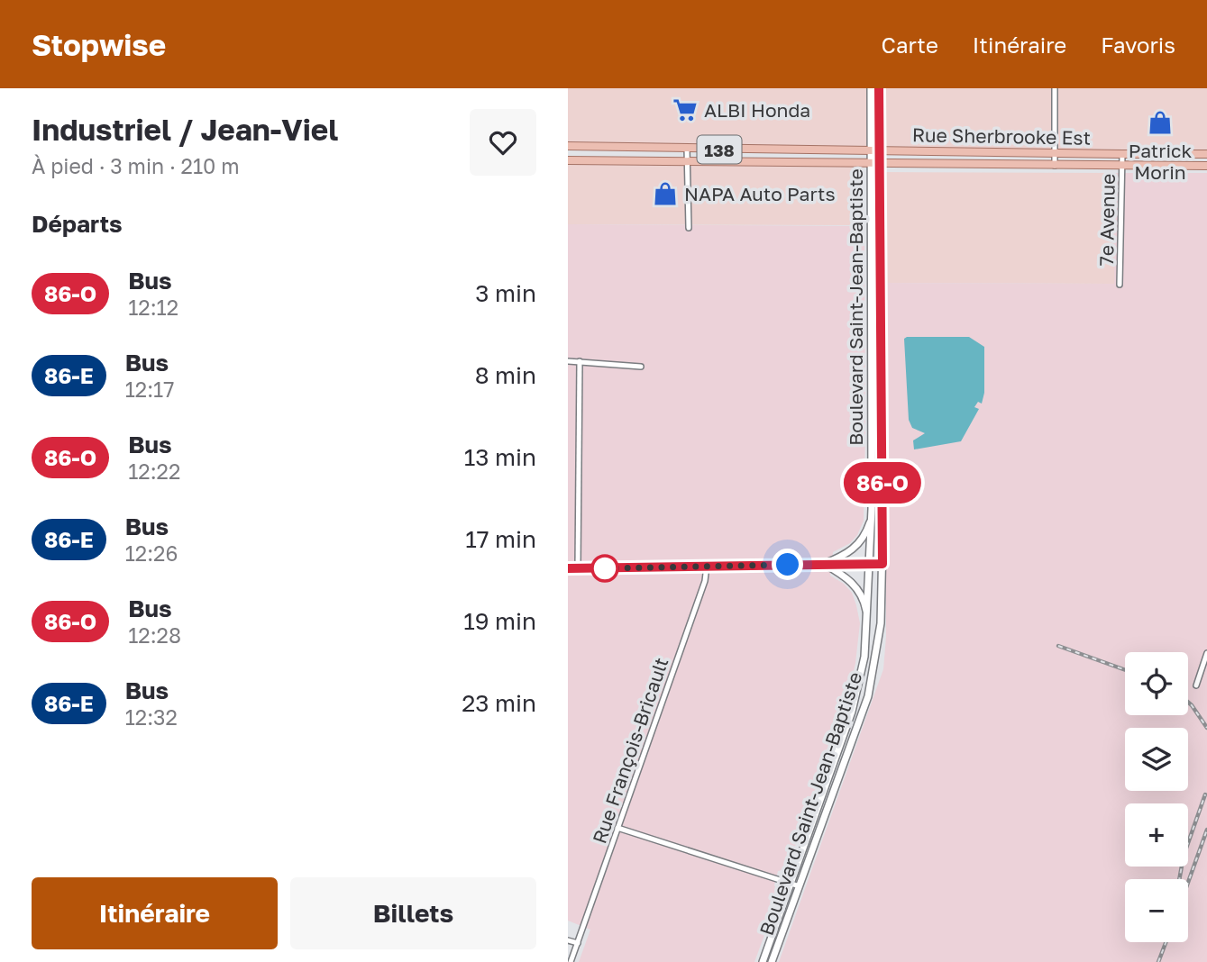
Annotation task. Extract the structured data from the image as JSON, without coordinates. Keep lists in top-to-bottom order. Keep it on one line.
{"streets":{"main road":["Rue Sherbrooke Est","138","Boulevard Saint-Jean-Baptiste"],"street":["7e Avenue","Rue François-Bricault"]},"crossings":[["Rue Sherbrooke Est","7e Avenue"],["Rue Sherbrooke Est","Boulevard Saint-Jean-Baptiste"]],"places":{"supermarket":["ALBI Honda"],"shop":["Patrick Morin","NAPA Auto Parts"]},"lines":["bus line 86-O"],"page":{"header":"Stopwise","nav":["Carte","Itinéraire","Favoris"],"heading":[["Industriel / Jean-Viel","À pied · 3 min · 210 m"],"Départs"],"on_map":"86-O","list":[{"mark":"86-O","name":"Bus","note":"12:12","value":"3 min"},{"mark":"86-E","name":"Bus","note":"12:17","value":"8 min"},{"mark":"86-O","name":"Bus","note":"12:22","value":"13 min"},{"mark":"86-E","name":"Bus","note":"12:26","value":"17 min"},{"mark":"86-O","name":"Bus","note":"12:28","value":"19 min"},{"mark":"86-E","name":"Bus","note":"12:32","value":"23 min"}],"map_buttons":["+","−"],"buttons":["Itinéraire","Billets"]}}
